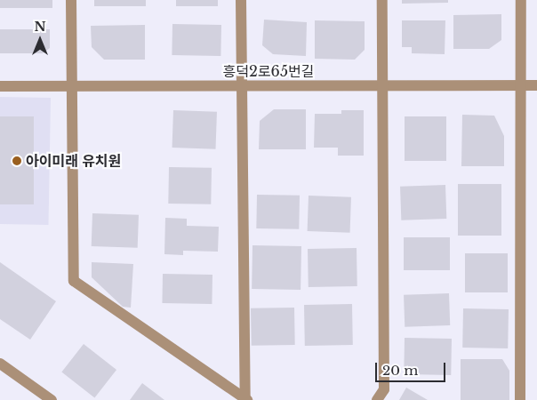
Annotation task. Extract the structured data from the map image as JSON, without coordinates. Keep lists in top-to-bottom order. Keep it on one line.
{"streets":{"street":["흥덕2로65번길"]},"places":["아이미래 유치원"],"scale_bar":"20 m","north":"top"}
